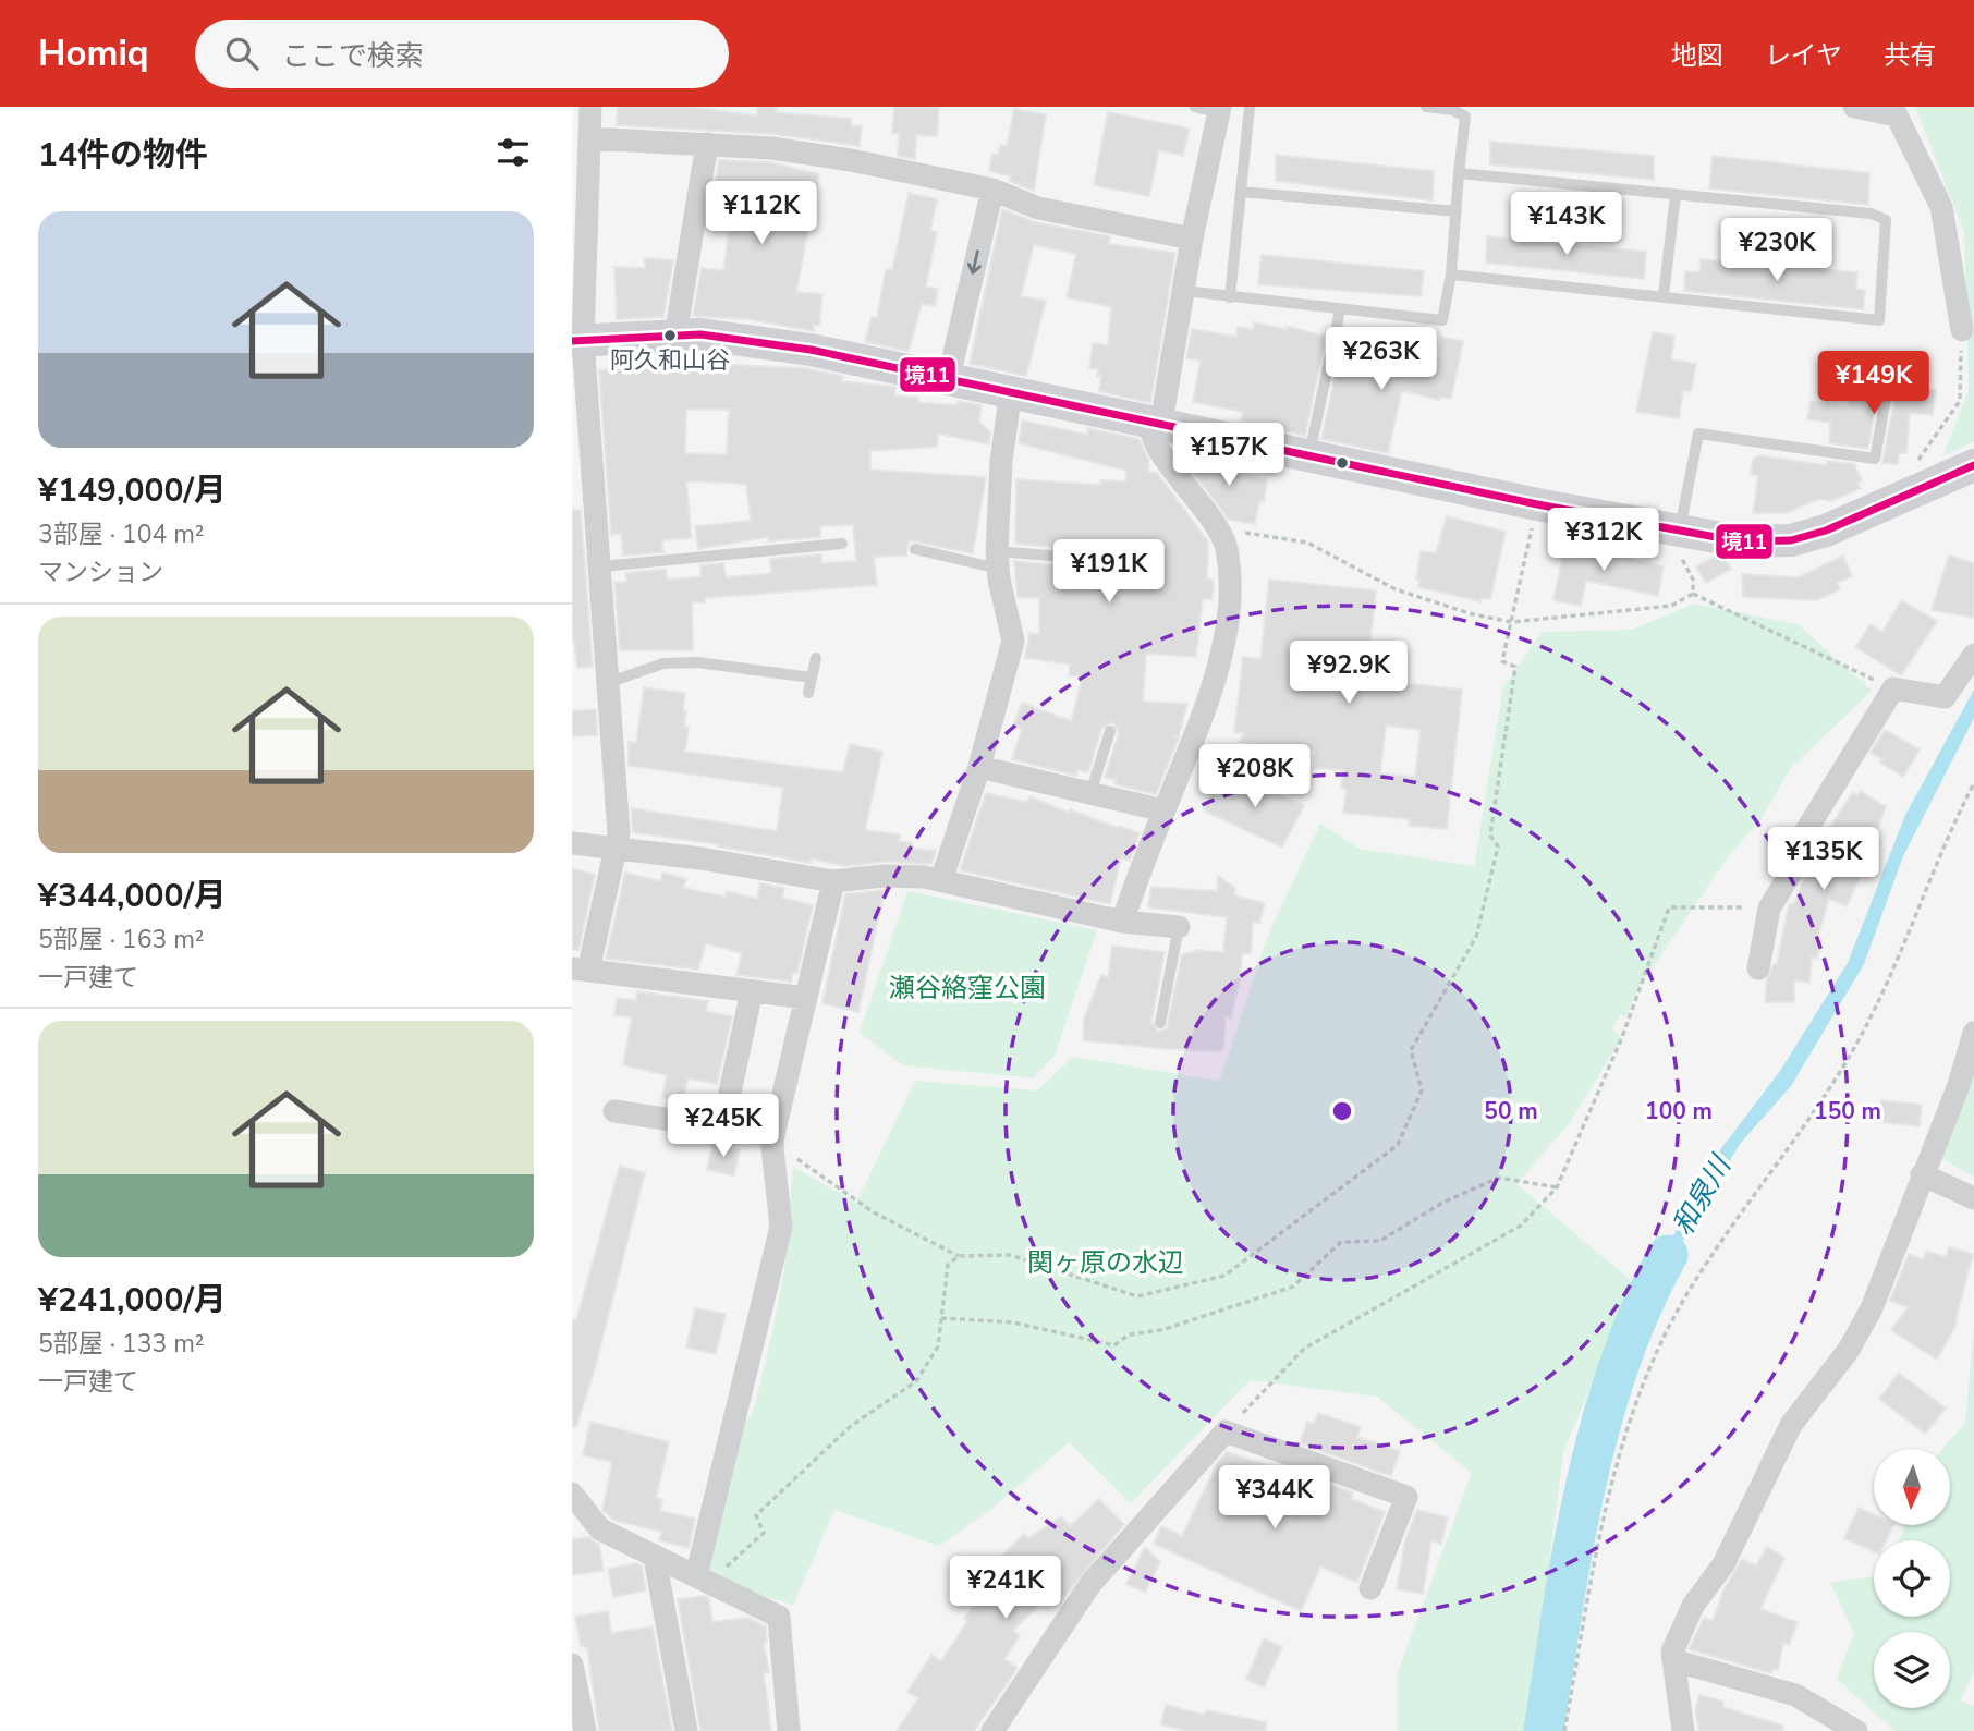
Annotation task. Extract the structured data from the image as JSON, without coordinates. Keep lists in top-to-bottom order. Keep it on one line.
{"water":["和泉川"],"parks":["瀬谷絡窪公園","関ヶ原の水辺"],"places":["阿久和山谷"],"lines":["transit line 境11"],"north":"bottom","page":{"header":"Homiq","search":"ここで検索","nav":["地図","レイヤ","共有"],"heading":"14件の物件","price":["¥112K","¥143K","¥230K","¥263K","¥149K","¥157K","¥312K","¥191K","¥92.9K","¥208K","¥135K","¥245K","¥344K","¥241K"],"list":[{"name":"¥149,000/月","note":"3部屋 · 104 m² · マンション"},{"name":"¥344,000/月","note":"5部屋 · 163 m² · 一戸建て"},{"name":"¥241,000/月","note":"5部屋 · 133 m² · 一戸建て"}]},"rings":["50 m","100 m","150 m"]}
